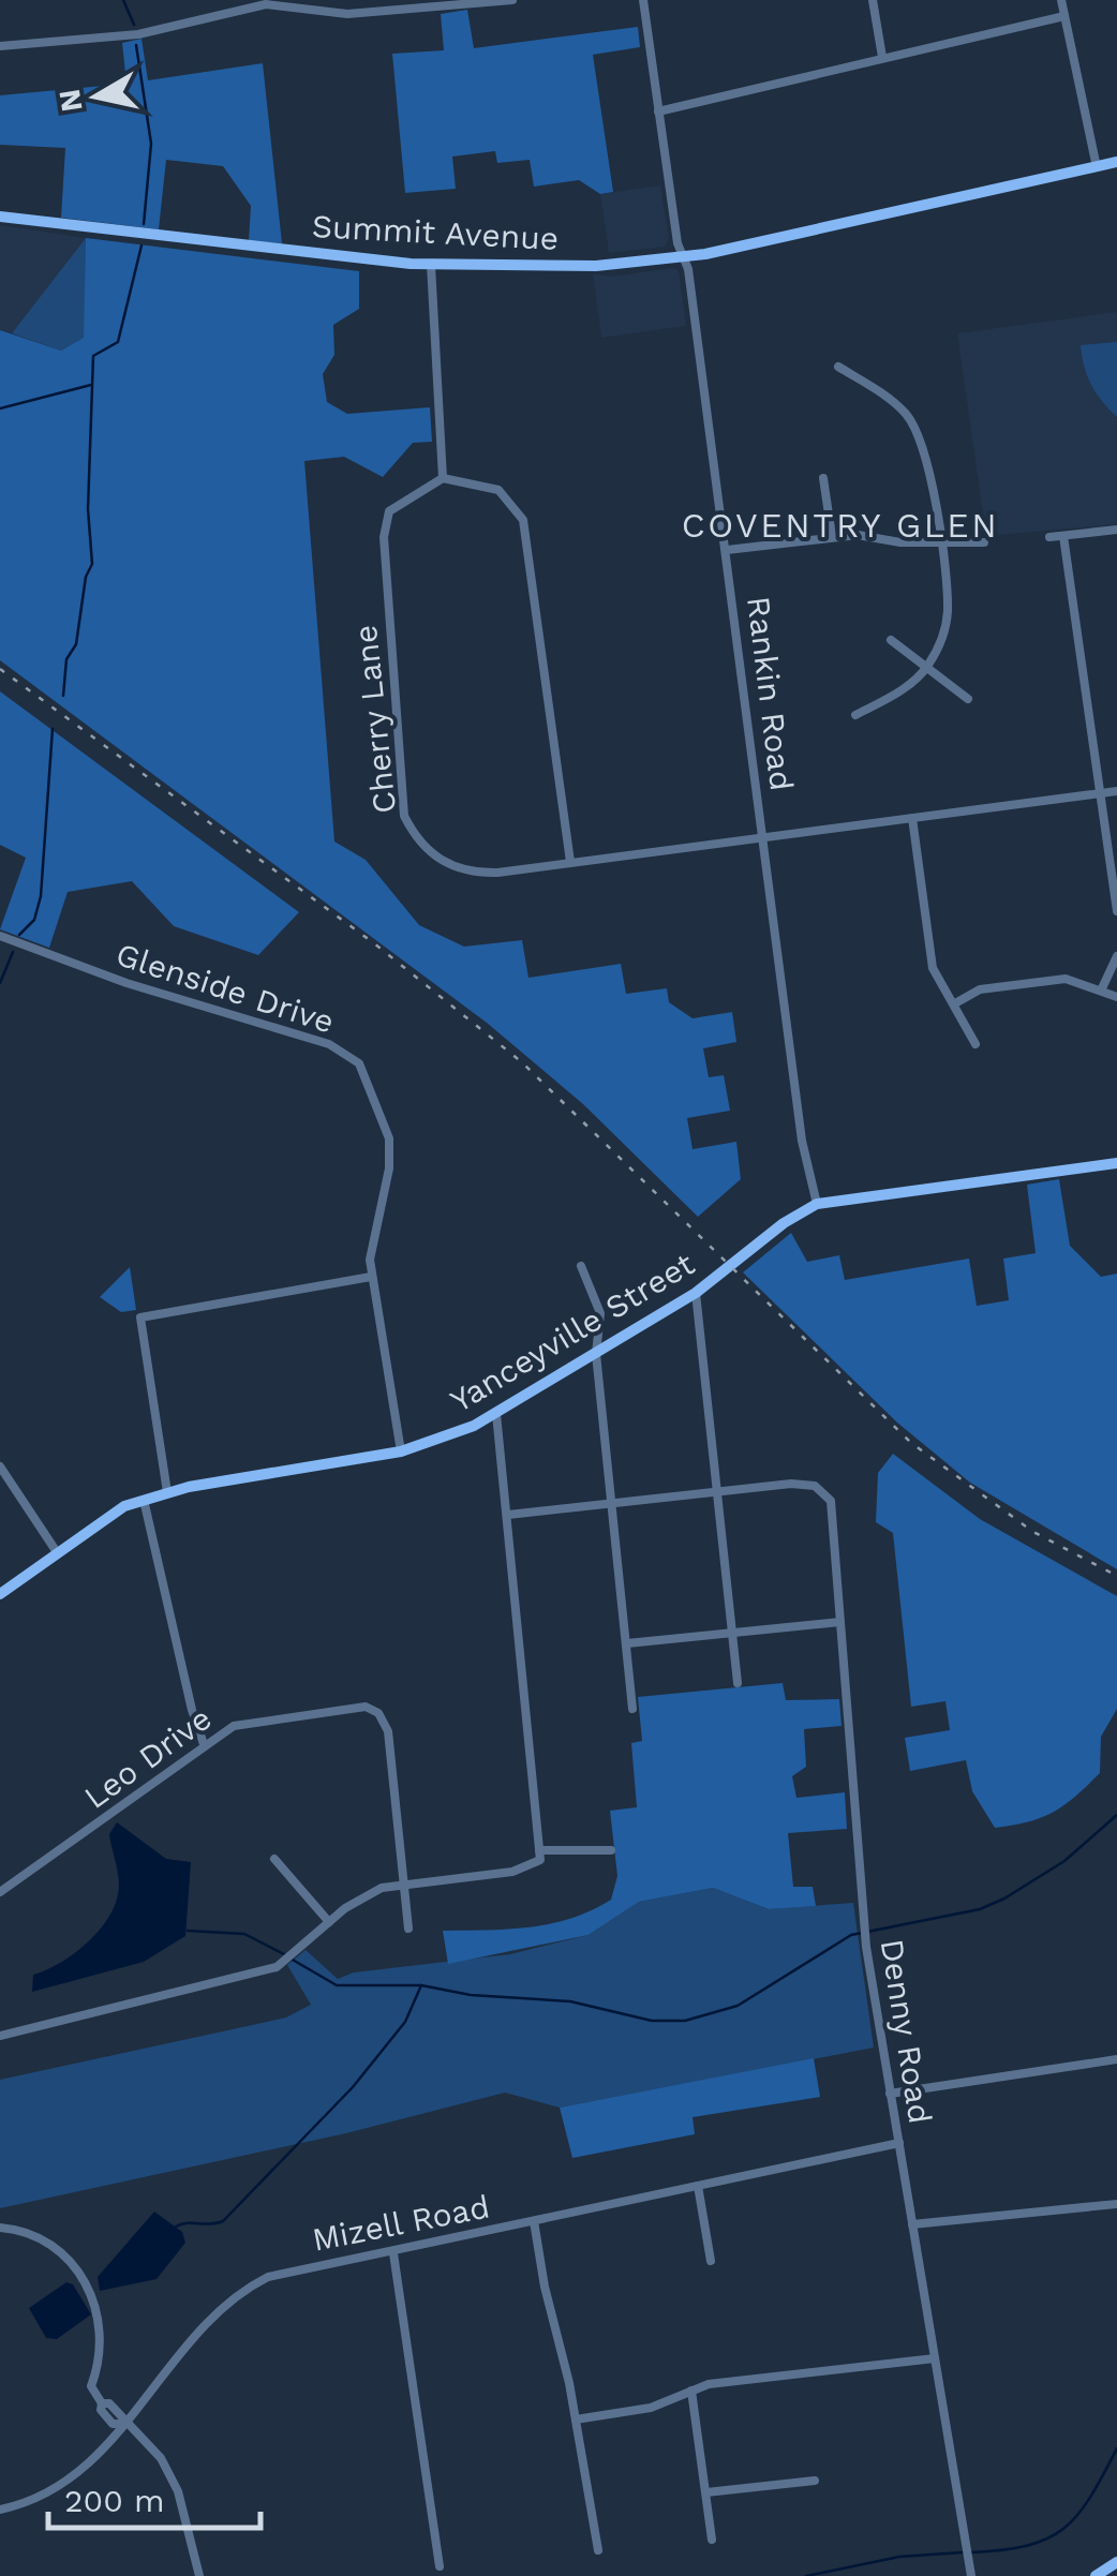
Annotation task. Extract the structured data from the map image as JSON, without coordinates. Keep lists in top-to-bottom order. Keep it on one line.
{"streets":{"main road":["Summit Avenue","Yanceyville Street"],"street":["Rankin Road","Cherry Lane","Glenside Drive","Leo Drive","Denny Road","Mizell Road"]},"crossings":[["Summit Avenue","Rankin Road"],["Rankin Road","Cherry Lane"],["Rankin Road","Yanceyville Street"],["Glenside Drive","Yanceyville Street"],["Denny Road","Mizell Road"]],"districts":["COVENTRY GLEN"],"scale_bar":"200 m","north":"left"}
